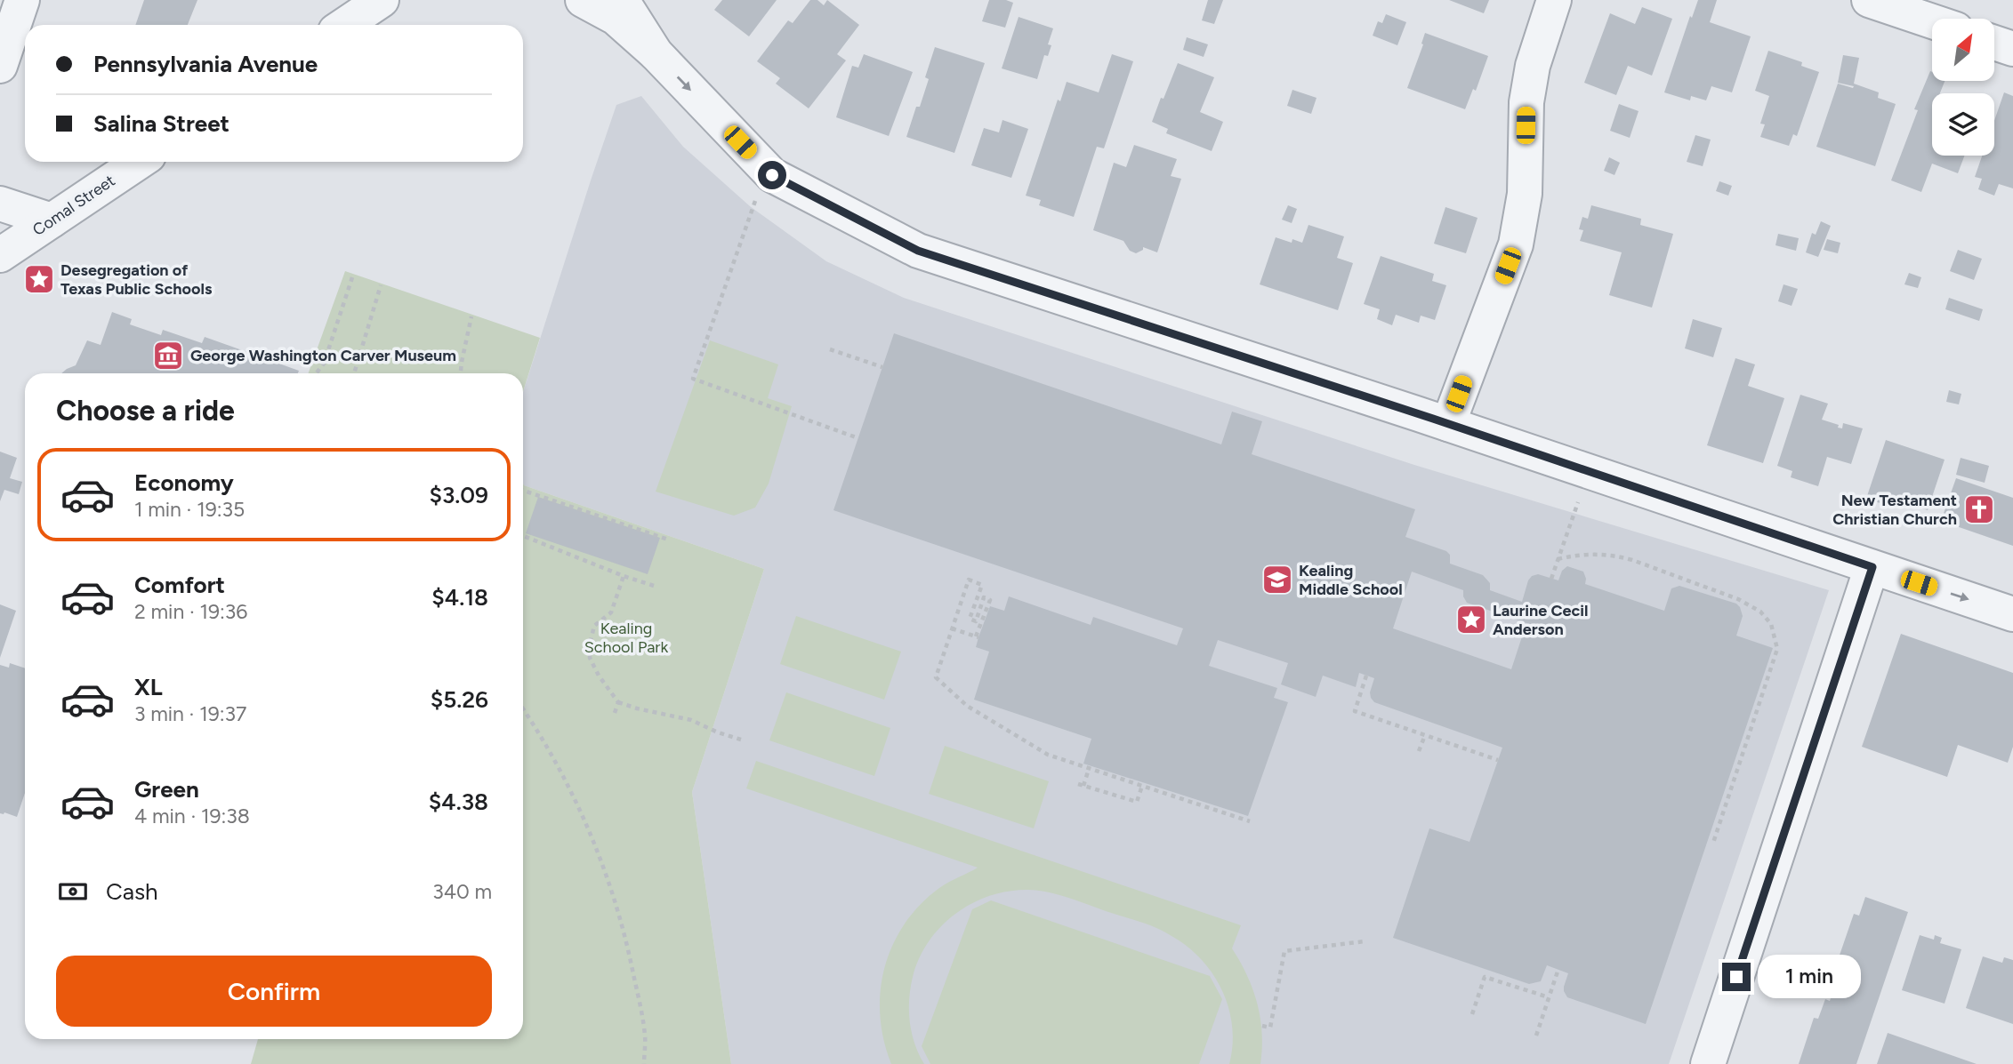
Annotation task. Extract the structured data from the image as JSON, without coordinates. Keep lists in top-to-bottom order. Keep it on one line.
{"streets":{"street":["Comal Street"]},"parks":["Kealing School Park"],"places":{"place":["Desegregation of Texas Public Schools","Laurine Cecil Anderson"],"museum":["George Washington Carver Museum"],"church":["New Testament Christian Church"],"school or university":["Kealing Middle School"]},"north":"top right","page":{"banner":["Pennsylvania Avenue","Salina Street"],"heading":"Choose a ride","list":[{"name":"Economy","note":"1 min · 19:35","value":"$3.09"},{"name":"Comfort","note":"2 min · 19:36","value":"$4.18"},{"name":"XL","note":"3 min · 19:37","value":"$5.26"},{"name":"Green","note":"4 min · 19:38","value":"$4.38"}],"pay":["Cash","340 m"],"buttons":"Confirm","bubble":"1 min"}}
